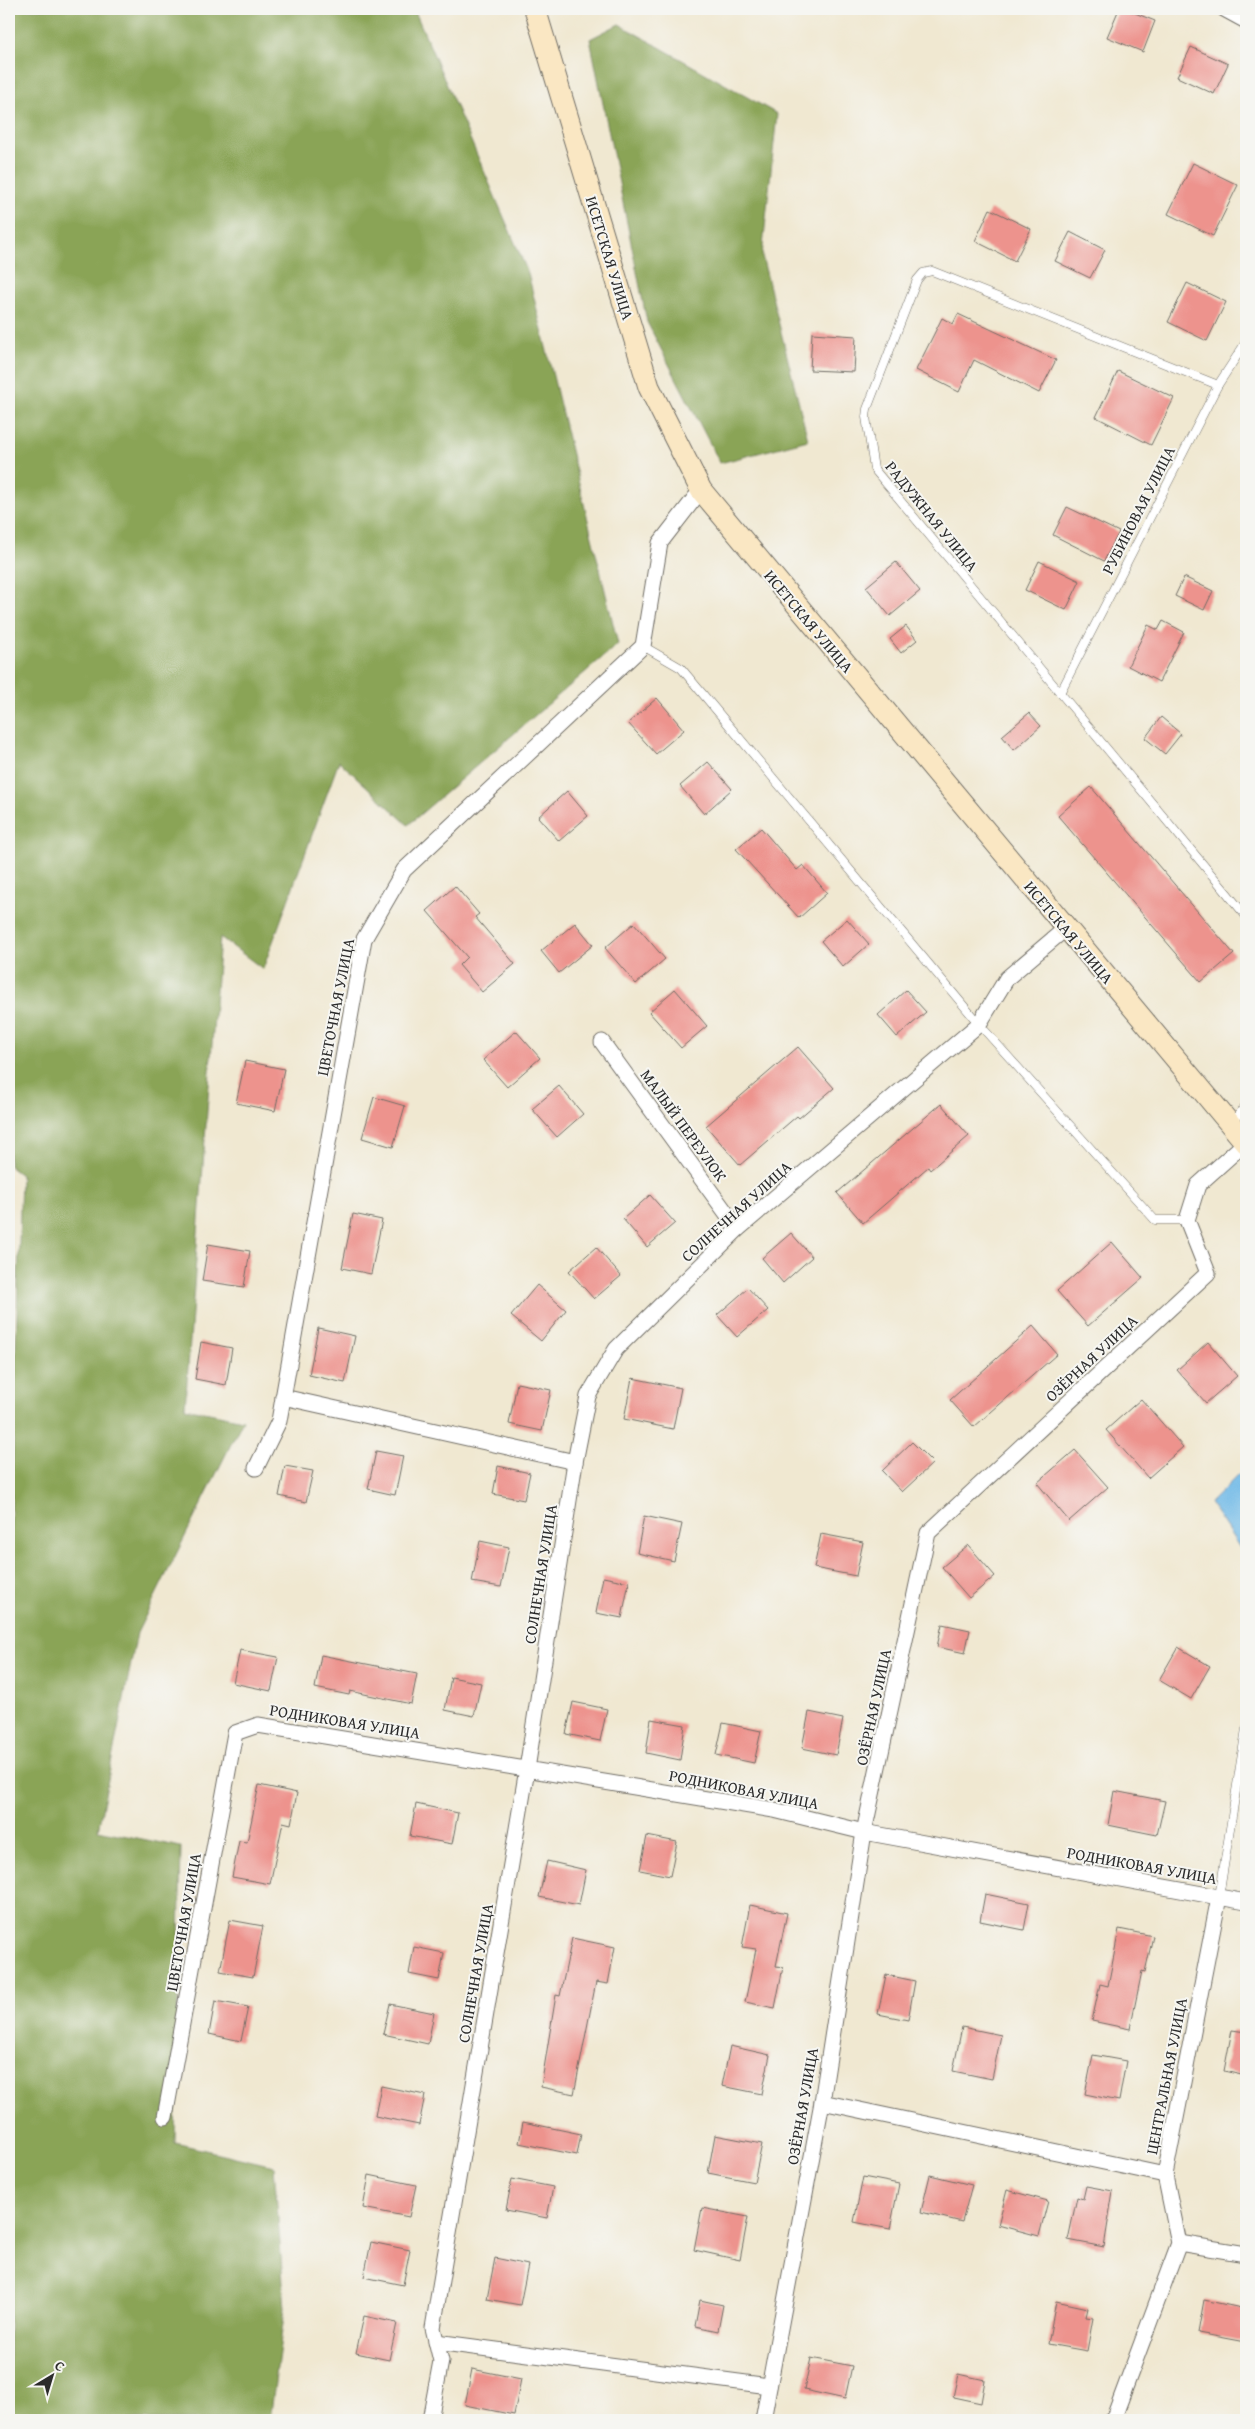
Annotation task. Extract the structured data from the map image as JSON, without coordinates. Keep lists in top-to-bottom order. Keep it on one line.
{"streets":{"main road":["ИСЕТСКАЯ УЛИЦА"],"street":["ЦВЕТОЧНАЯ УЛИЦА","МАЛЫЙ ПЕРЕУЛОК","СОЛНЕЧНАЯ УЛИЦА","ОЗЁРНАЯ УЛИЦА","РОДНИКОВАЯ УЛИЦА","ЦЕНТРАЛЬНАЯ УЛИЦА"],"lane":["РУБИНОВАЯ УЛИЦА","РАДУЖНАЯ УЛИЦА"]},"crossings":[["ИСЕТСКАЯ УЛИЦА","СОЛНЕЧНАЯ УЛИЦА"],["РУБИНОВАЯ УЛИЦА","РАДУЖНАЯ УЛИЦА"],["ЦВЕТОЧНАЯ УЛИЦА","РОДНИКОВАЯ УЛИЦА"],["МАЛЫЙ ПЕРЕУЛОК","СОЛНЕЧНАЯ УЛИЦА"],["СОЛНЕЧНАЯ УЛИЦА","РОДНИКОВАЯ УЛИЦА"],["ОЗЁРНАЯ УЛИЦА","РОДНИКОВАЯ УЛИЦА"],["РОДНИКОВАЯ УЛИЦА","ЦЕНТРАЛЬНАЯ УЛИЦА"]],"north":"top right"}
